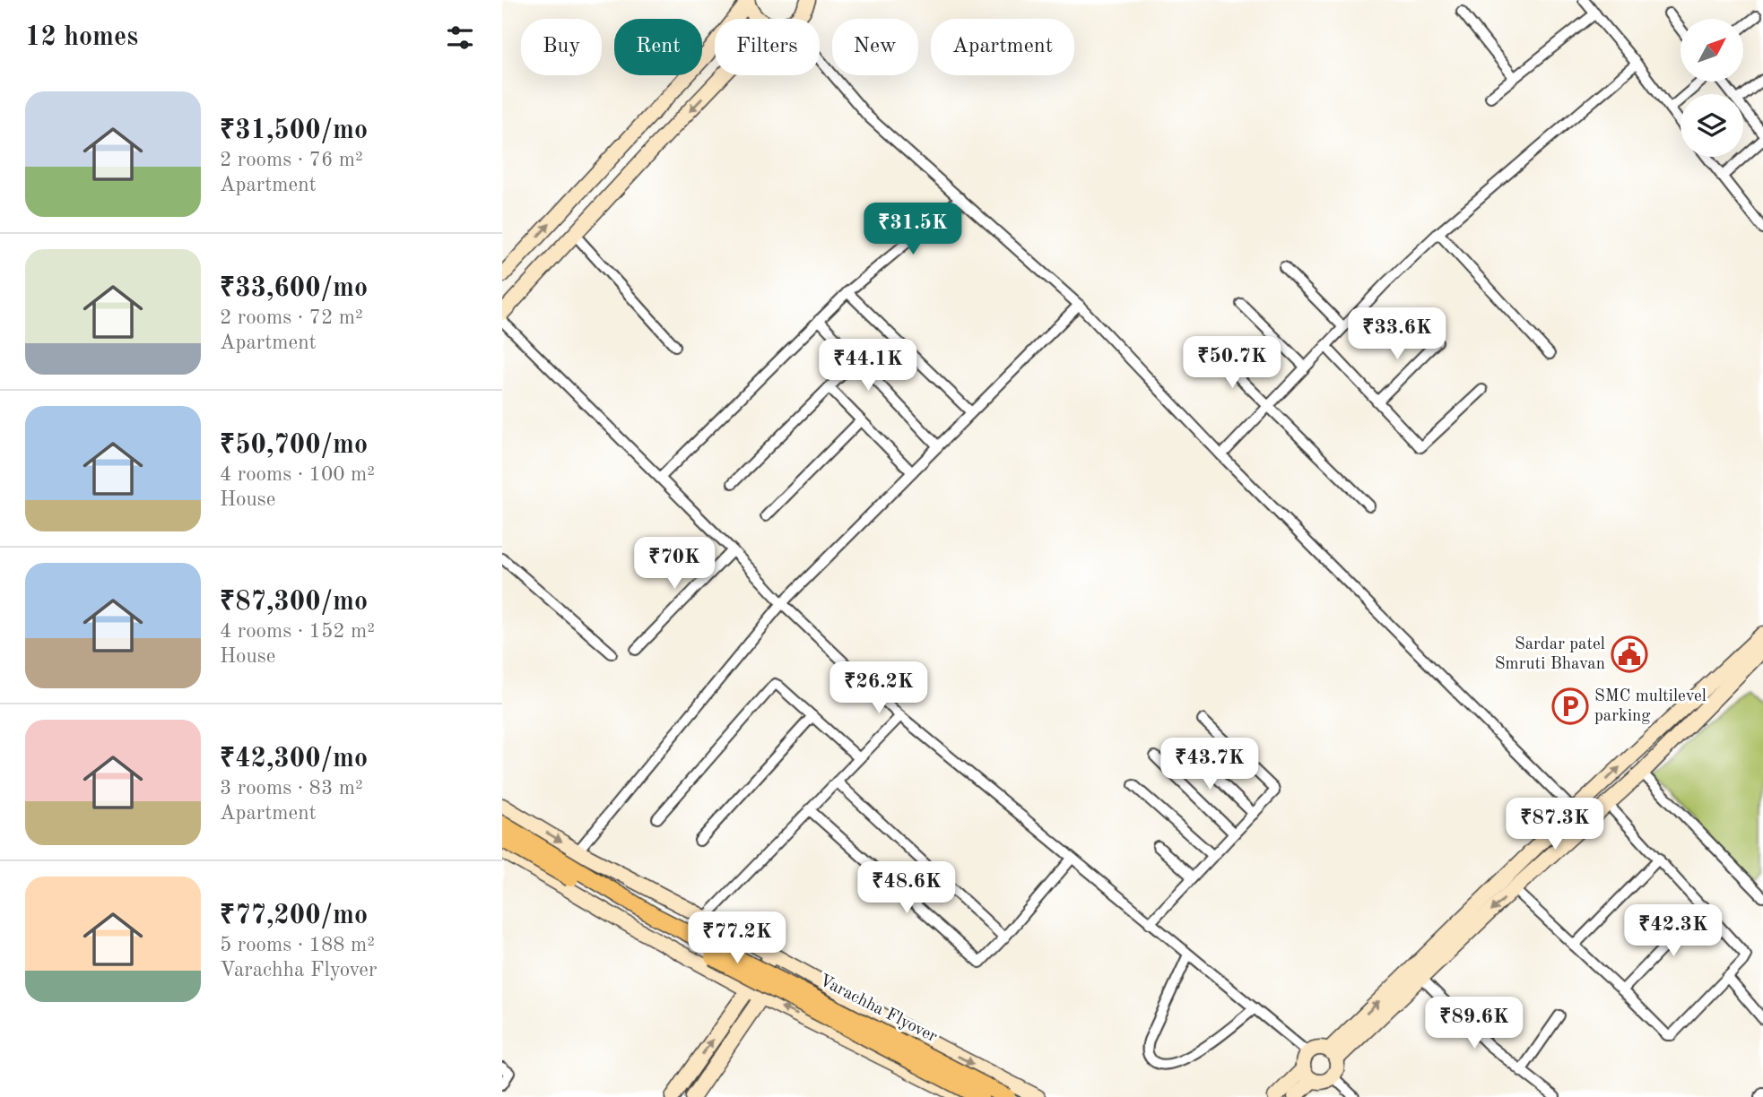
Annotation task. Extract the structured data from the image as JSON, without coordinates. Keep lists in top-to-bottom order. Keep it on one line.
{"streets":{"main road":["Varachha Flyover"]},"places":{"public building":["Sardar patel Smruti Bhavan"],"parking":["SMC multilevel parking"]},"north":"top right","page":{"heading":"12 homes","chip":["Buy","Rent","Filters","New","Apartment"],"list":[{"name":"₹31,500/mo","note":"2 rooms · 76 m² · Apartment"},{"name":"₹33,600/mo","note":"2 rooms · 72 m² · Apartment"},{"name":"₹50,700/mo","note":"4 rooms · 100 m² · House"},{"name":"₹87,300/mo","note":"4 rooms · 152 m² · House"},{"name":"₹42,300/mo","note":"3 rooms · 83 m² · Apartment"},{"name":"₹77,200/mo","note":"5 rooms · 188 m² · Varachha Flyover"}],"price":["₹31.5K","₹33.6K","₹50.7K","₹44.1K","₹70K","₹26.2K","₹43.7K","₹87.3K","₹48.6K","₹42.3K","₹77.2K","₹89.6K"]}}
